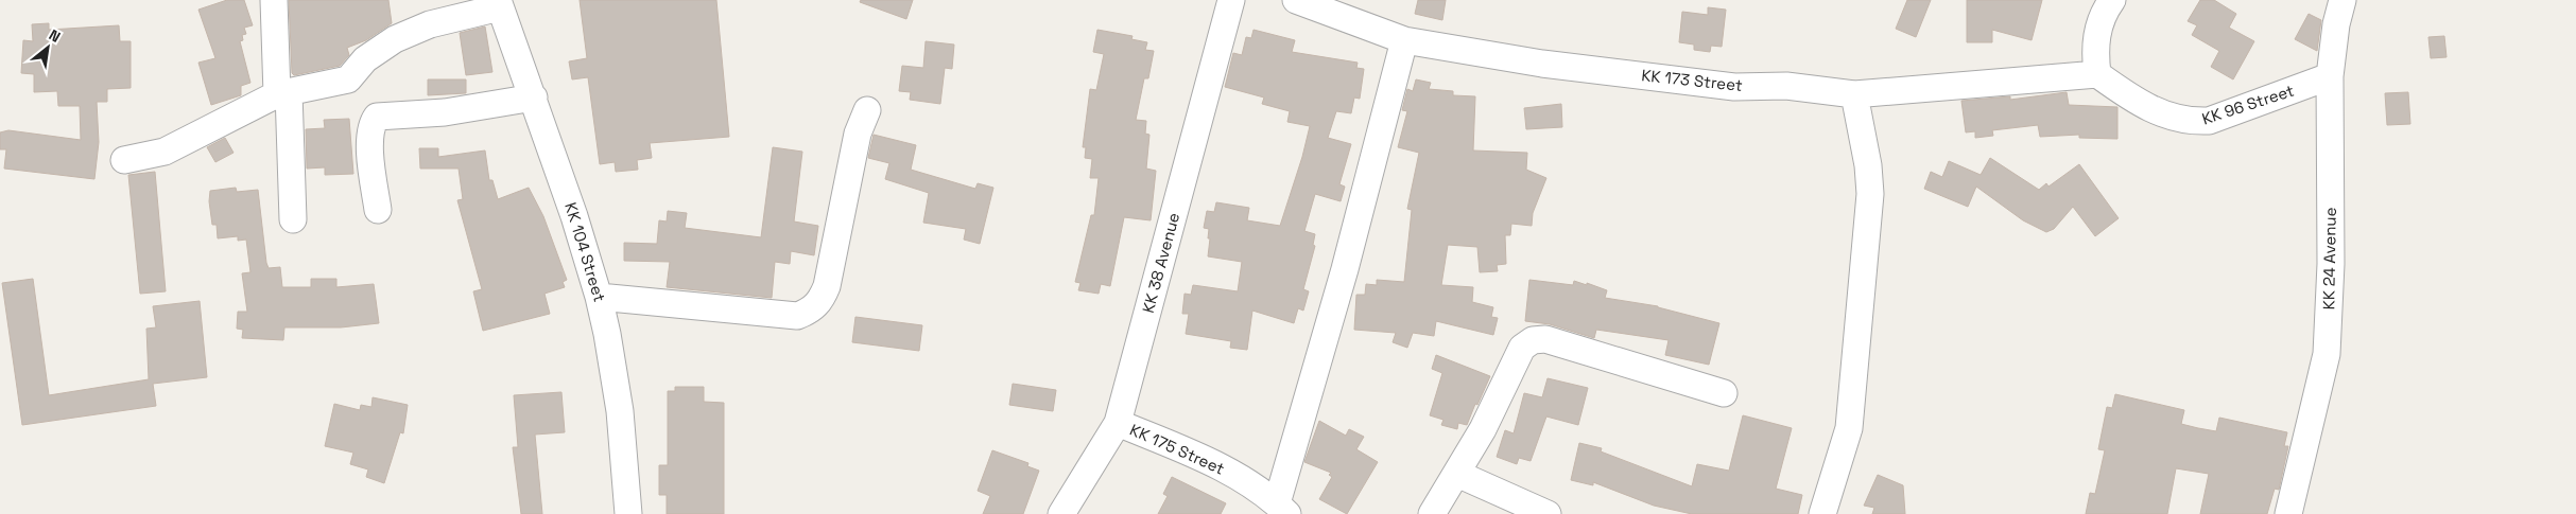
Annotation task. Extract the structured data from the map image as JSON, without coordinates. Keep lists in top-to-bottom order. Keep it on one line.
{"streets":{"street":["KK 173 Street","KK 96 Street","KK 104 Street","KK 24 Avenue","KK 38 Avenue","KK 175 Street"]},"crossings":[["KK 173 Street","KK 96 Street"],["KK 96 Street","KK 24 Avenue"],["KK 38 Avenue","KK 175 Street"]],"north":"top right"}
